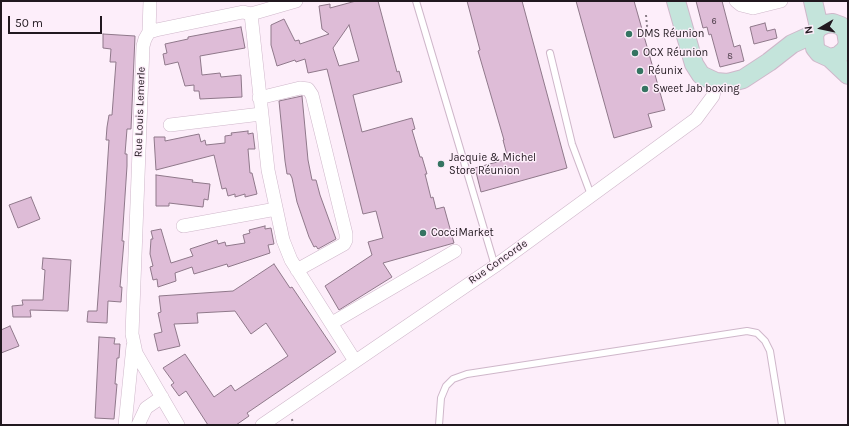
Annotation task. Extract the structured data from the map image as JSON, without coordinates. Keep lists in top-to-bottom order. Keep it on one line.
{"streets":{"street":["Rue Louis Lemerle","Rue Concorde"]},"places":["DMS Réunion","OCX Réunion","Réunix","Sweet Jab boxing","Jacquie & Michel Store Réunion","CocciMarket"],"house_numbers":["6","8"],"scale_bar":"50 m","north":"left"}
